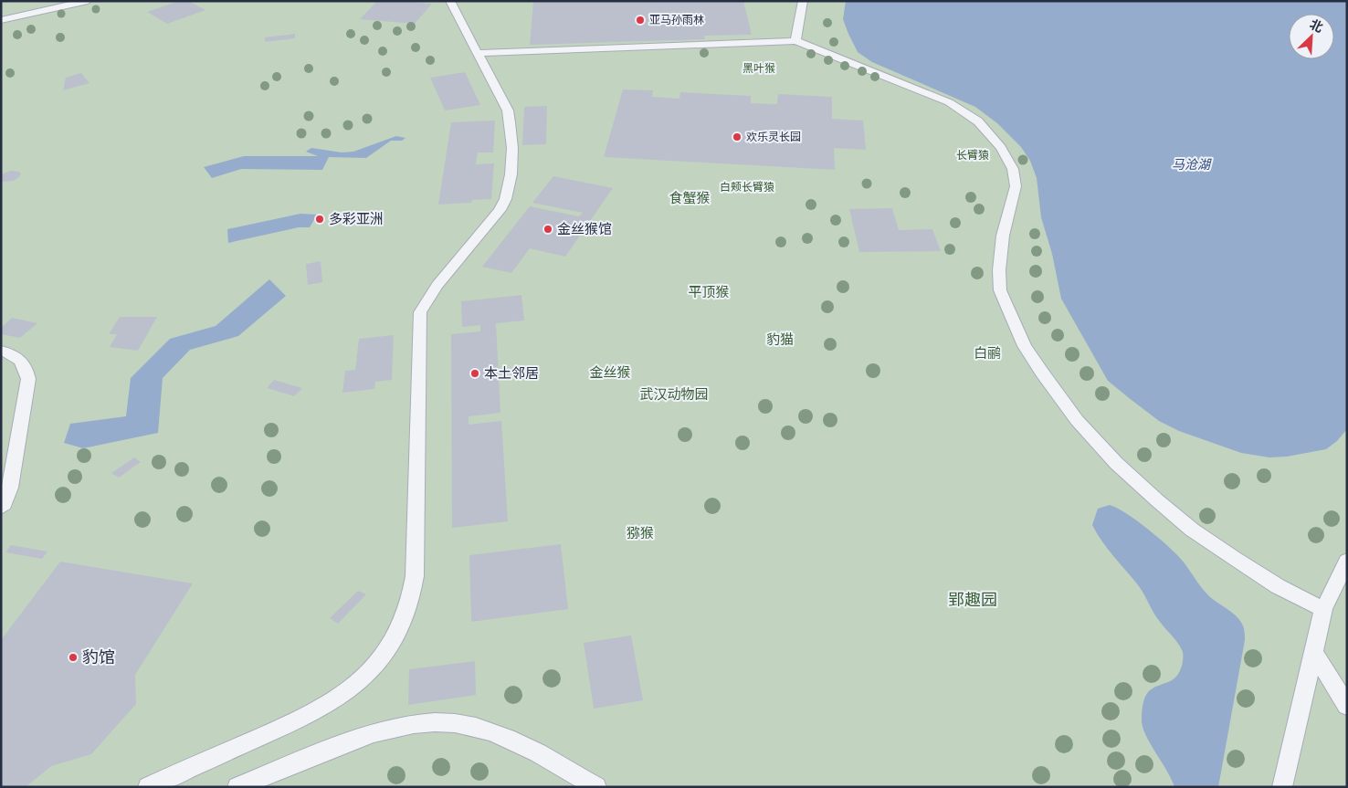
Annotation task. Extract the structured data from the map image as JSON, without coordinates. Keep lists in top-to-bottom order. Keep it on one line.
{"water":["马沧湖"],"parks":["黑叶猴","长臂猿","白颊长臂猿","食蟹猴","平顶猴","豹猫","白鹂","金丝猴","武汉动物园","猕猴","郢趣园"],"places":["亚马孙雨林","欢乐灵长园","多彩亚洲","金丝猴馆","本土邻居","豹馆"],"north":"top right"}
